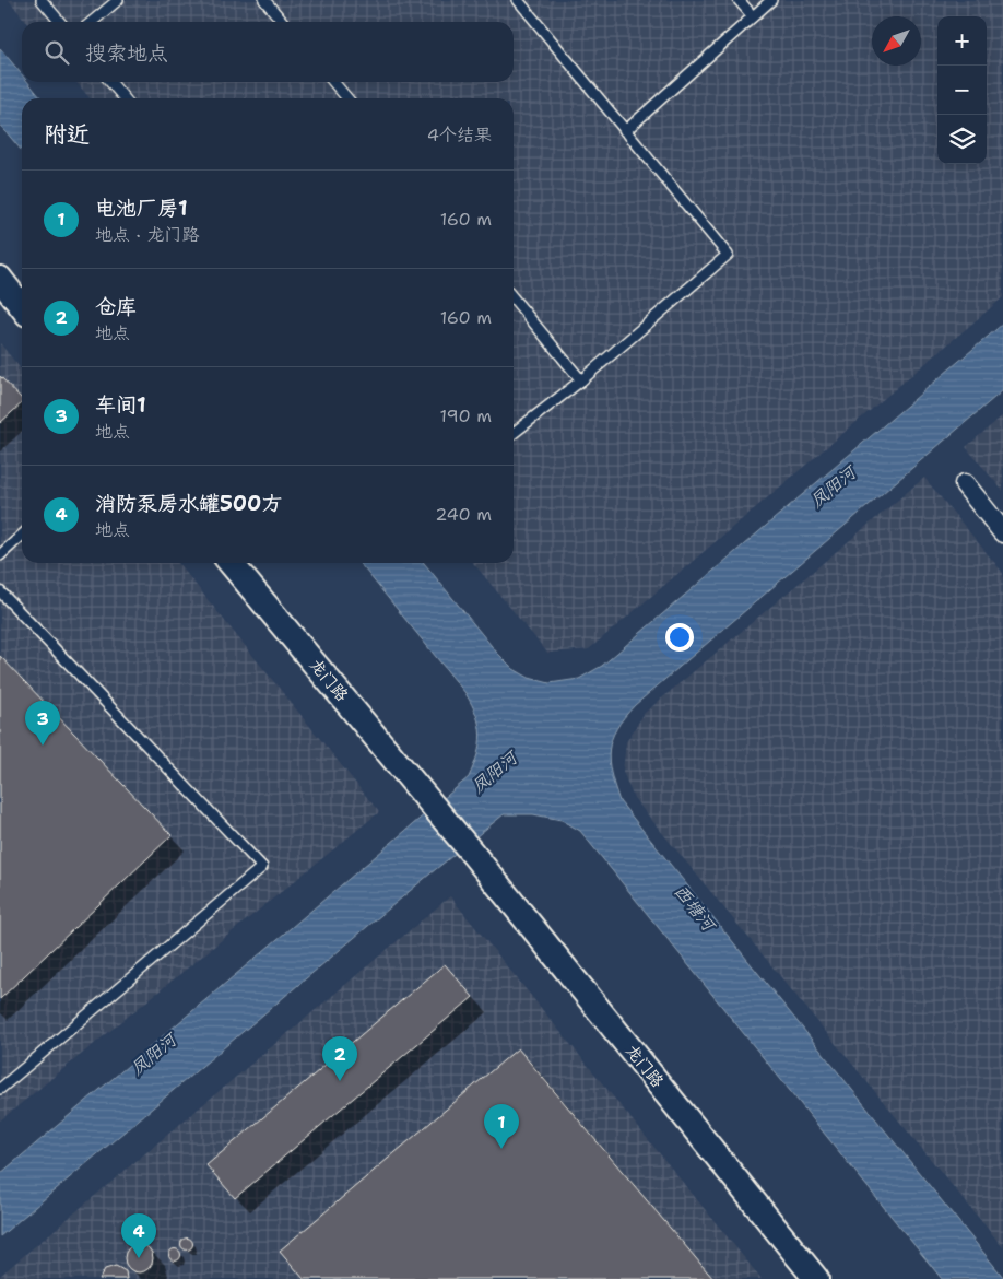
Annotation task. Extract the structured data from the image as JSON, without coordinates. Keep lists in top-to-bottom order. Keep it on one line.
{"streets":{"street":["龙门路"]},"water":["凤阳河","西塘河"],"north":"bottom left","page":{"map_buttons":["+","−"],"search":"搜索地点","heading":["附近","4个结果"],"list":[{"mark":"1","name":"电池厂房1","note":"地点 · 龙门路","value":"160 m"},{"mark":"2","name":"仓库","note":"地点","value":"160 m"},{"mark":"3","name":"车间1","note":"地点","value":"190 m"},{"mark":"4","name":"消防泵房水罐500方","note":"地点","value":"240 m"}],"pins":["3","2","1","4"]}}
